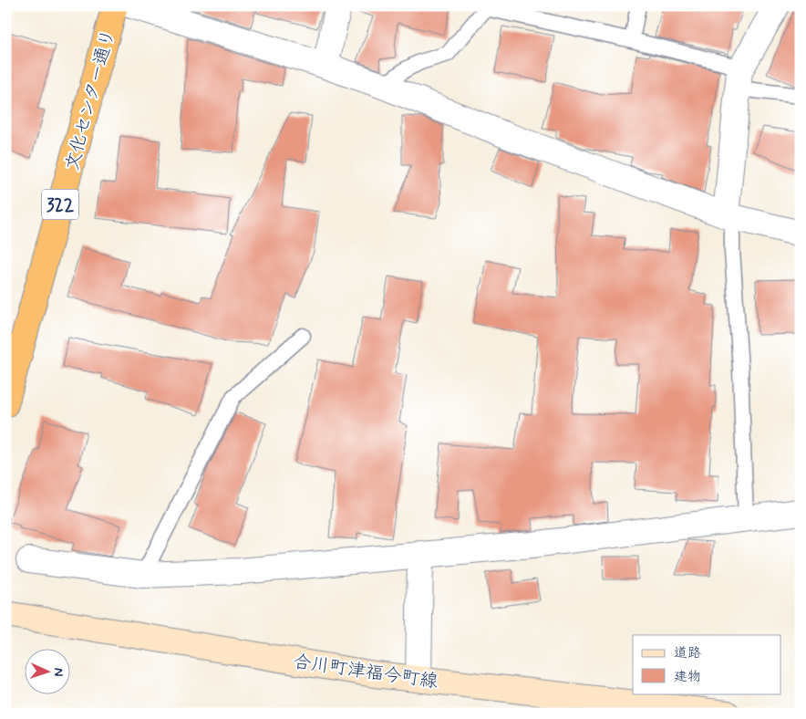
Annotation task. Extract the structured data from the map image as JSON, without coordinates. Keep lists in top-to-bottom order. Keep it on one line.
{"streets":{"highway":["文化センター通り","322"],"street":["合川町津福今町線"]},"legend":["道路","建物"],"north":"right"}
